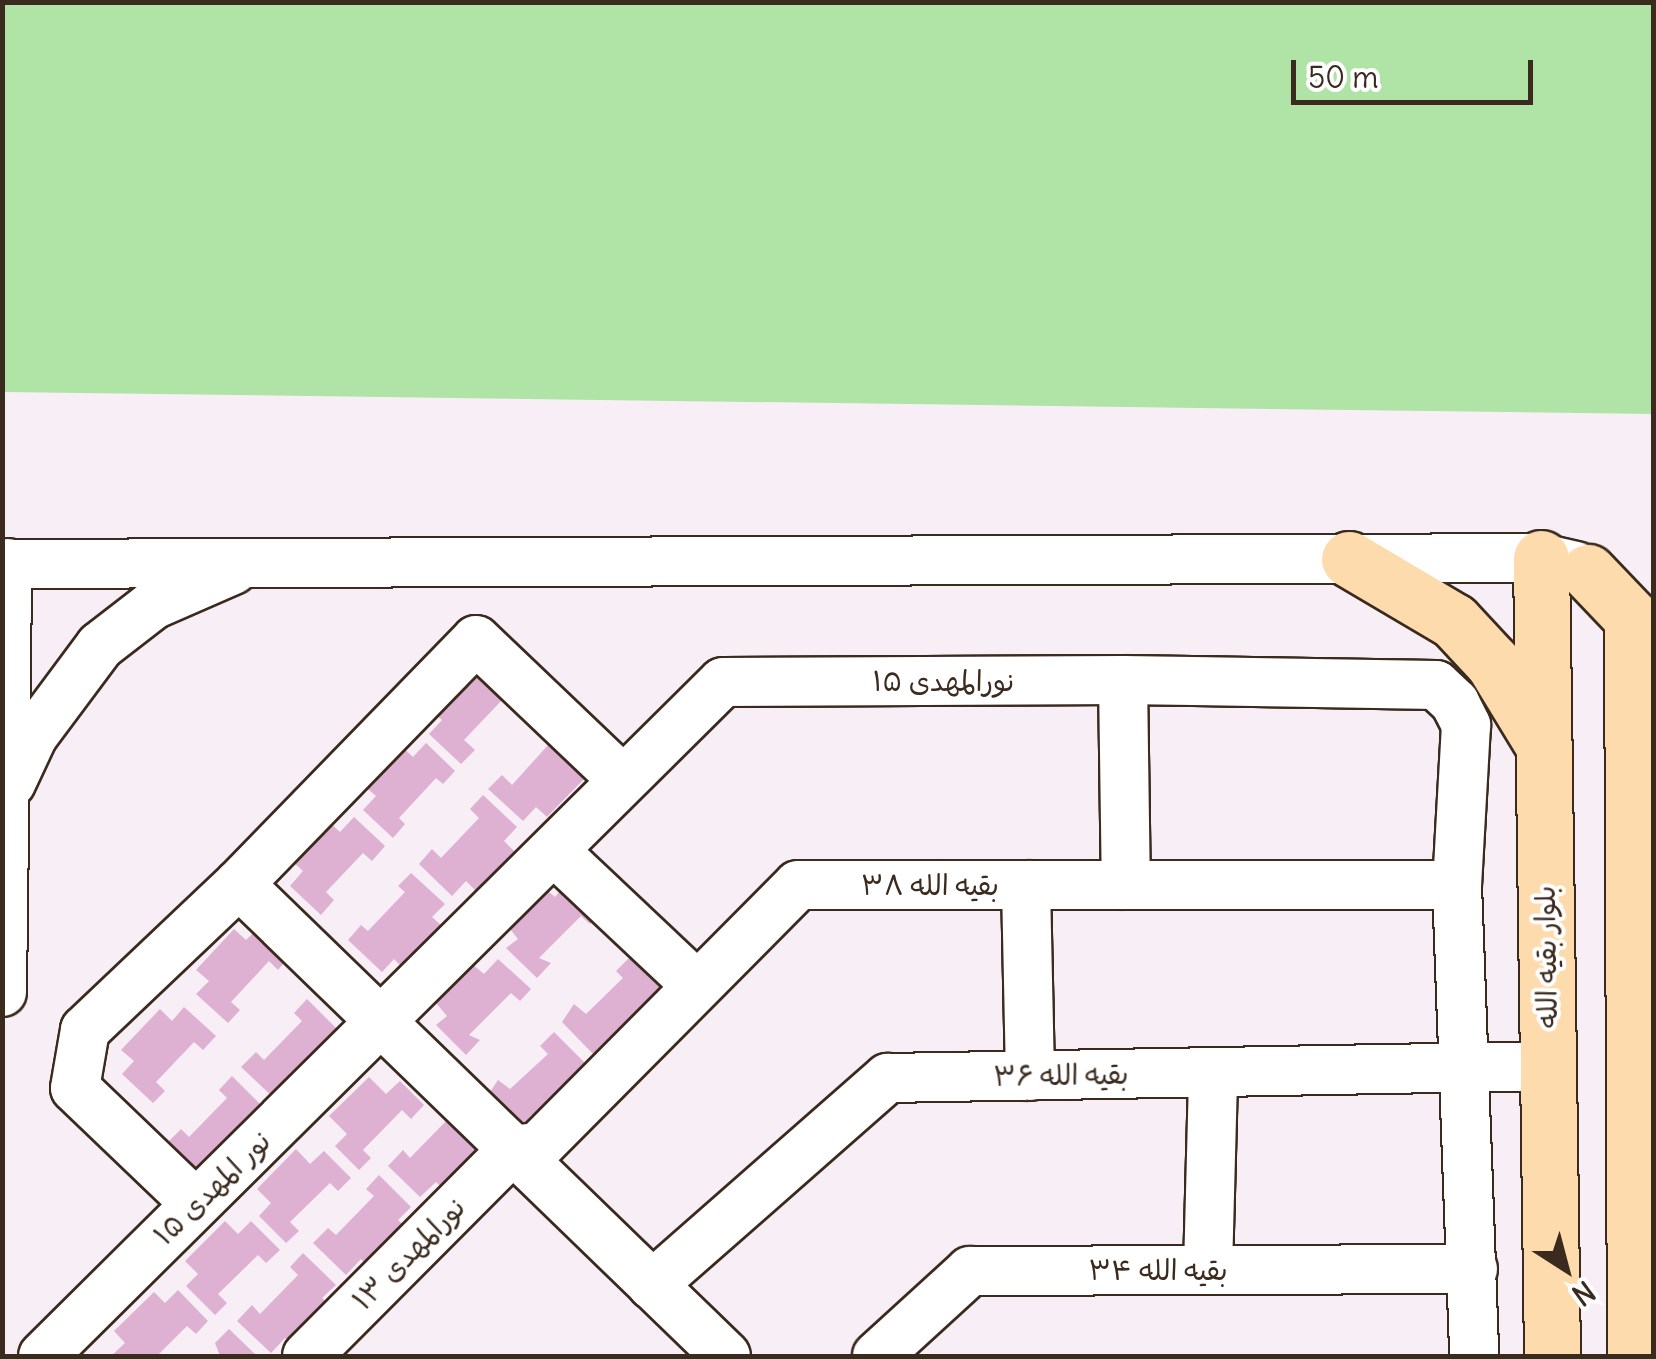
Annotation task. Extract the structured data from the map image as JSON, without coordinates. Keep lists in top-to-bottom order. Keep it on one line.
{"streets":{"main road":["بلوار بقیه الله"],"street":["نورالمهدی ۱۵","بقیه الله ۳۸","بقیه الله ۳۶","نور المهدی ۱۵","نورالمهدی ۱۳","بقیه الله ۳۴"]},"crossings":[["نورالمهدی ۱۵","بقیه الله ۳۸"],["نورالمهدی ۱۵","نور المهدی ۱۵"],["بقیه الله ۳۸","نورالمهدی ۱۳"],["بلوار بقیه الله","بقیه الله ۳۶"]],"scale_bar":"50 m","north":"bottom right"}
